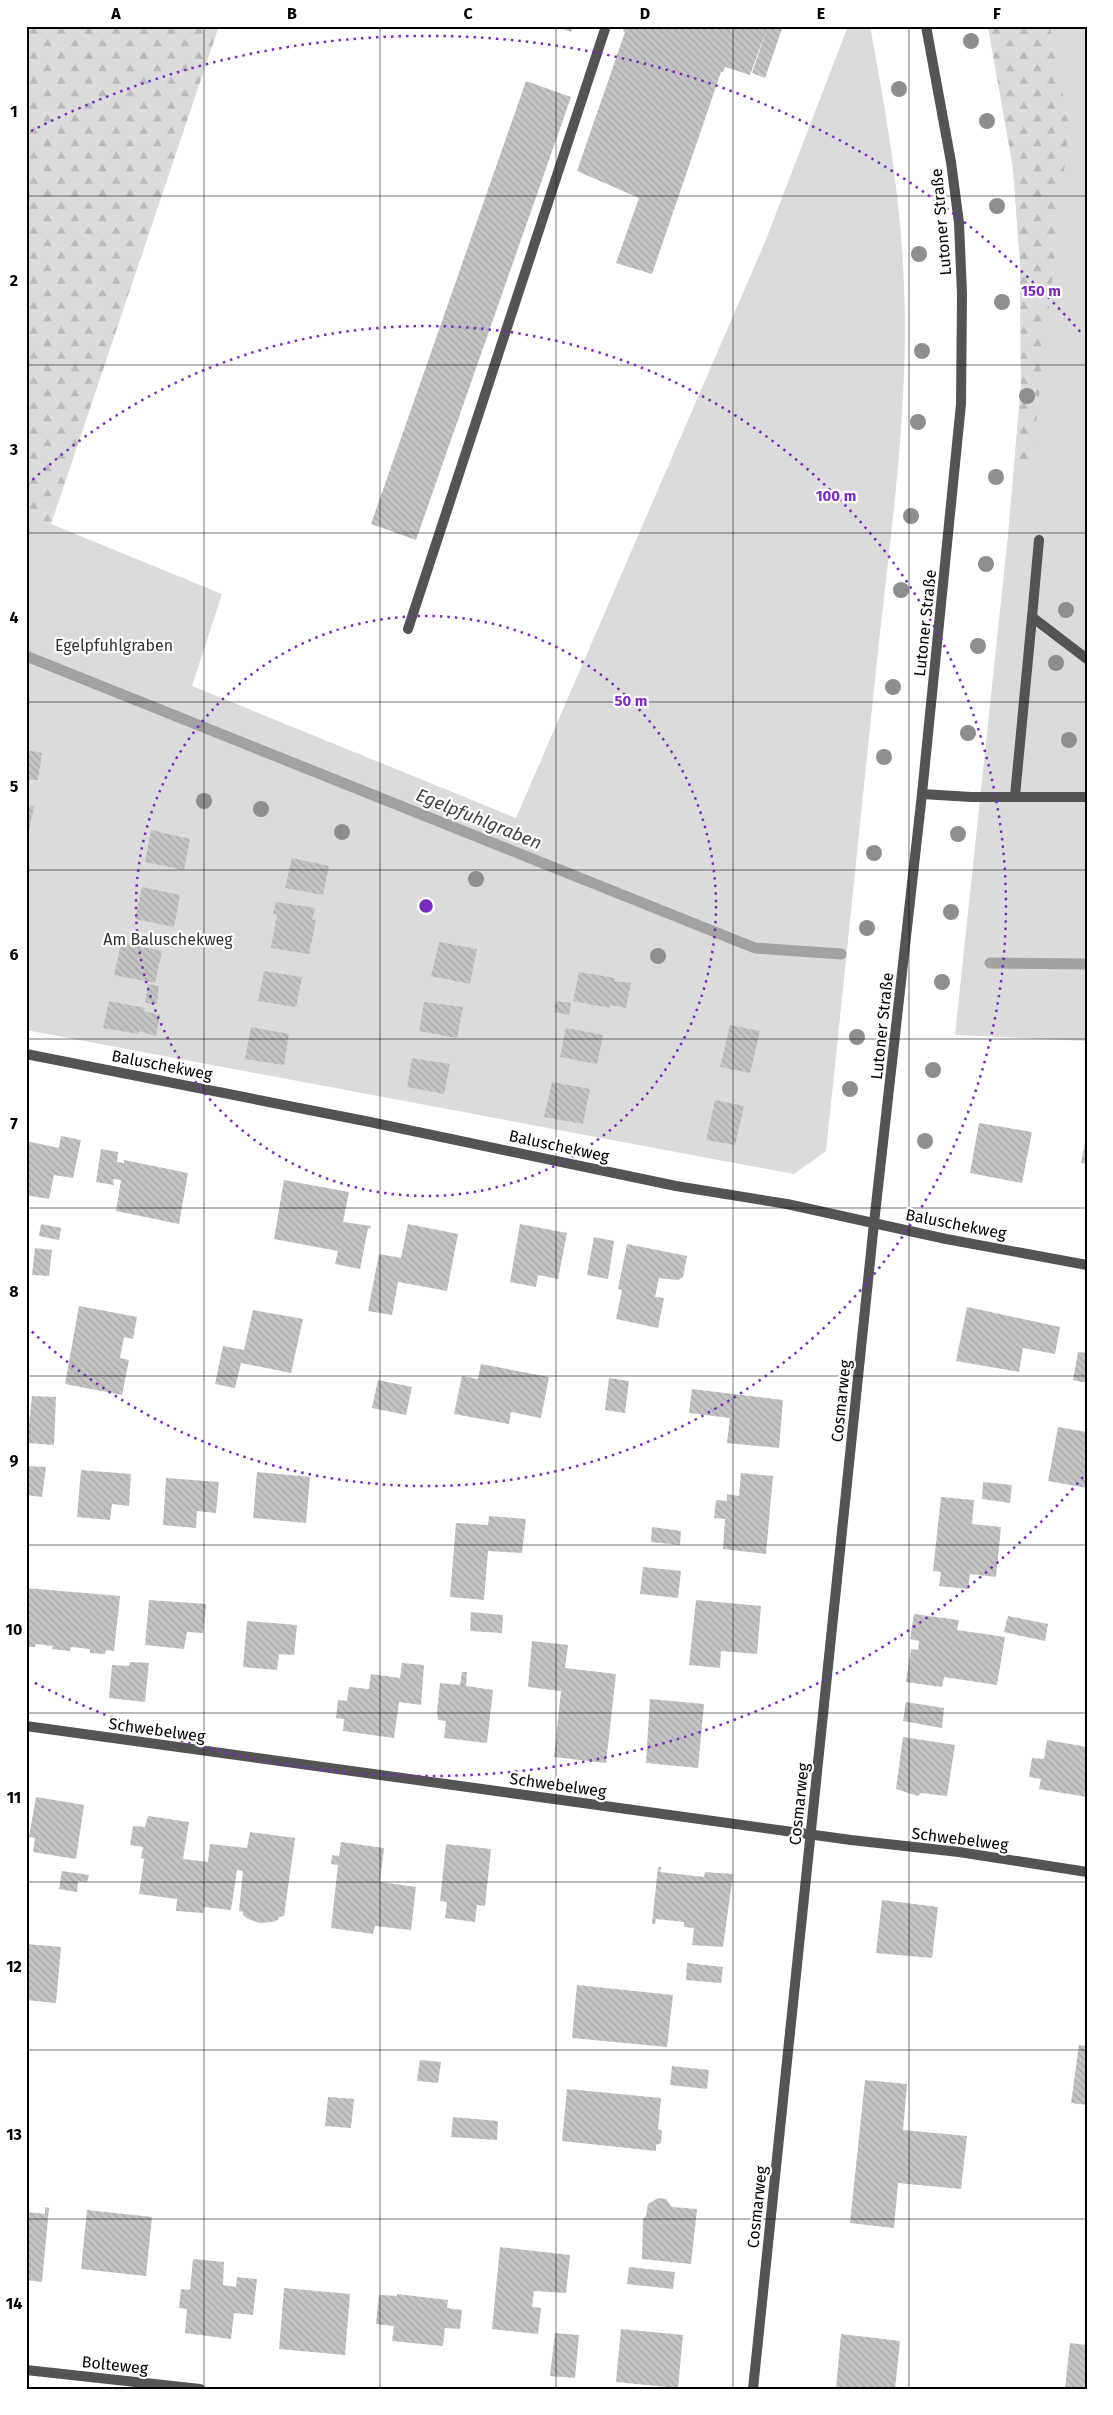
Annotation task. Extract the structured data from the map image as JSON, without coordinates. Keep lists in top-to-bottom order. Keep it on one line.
{"streets":{"street":["Lutoner Straße","Baluschekweg","Cosmarweg","Schwebelweg","Bolteweg"]},"crossings":[["Lutoner Straße","Baluschekweg"],["Lutoner Straße","Cosmarweg"],["Baluschekweg","Cosmarweg"],["Cosmarweg","Schwebelweg"]],"water":["Egelpfuhlgraben"],"parks":["Egelpfuhlgraben","Am Baluschekweg"],"grid":{"columns":["A","B","C","D","E","F"],"rows":["1","2","3","4","5","6","7","8","9","10","11","12","13","14"]},"rings":["150 m","100 m","50 m"]}
